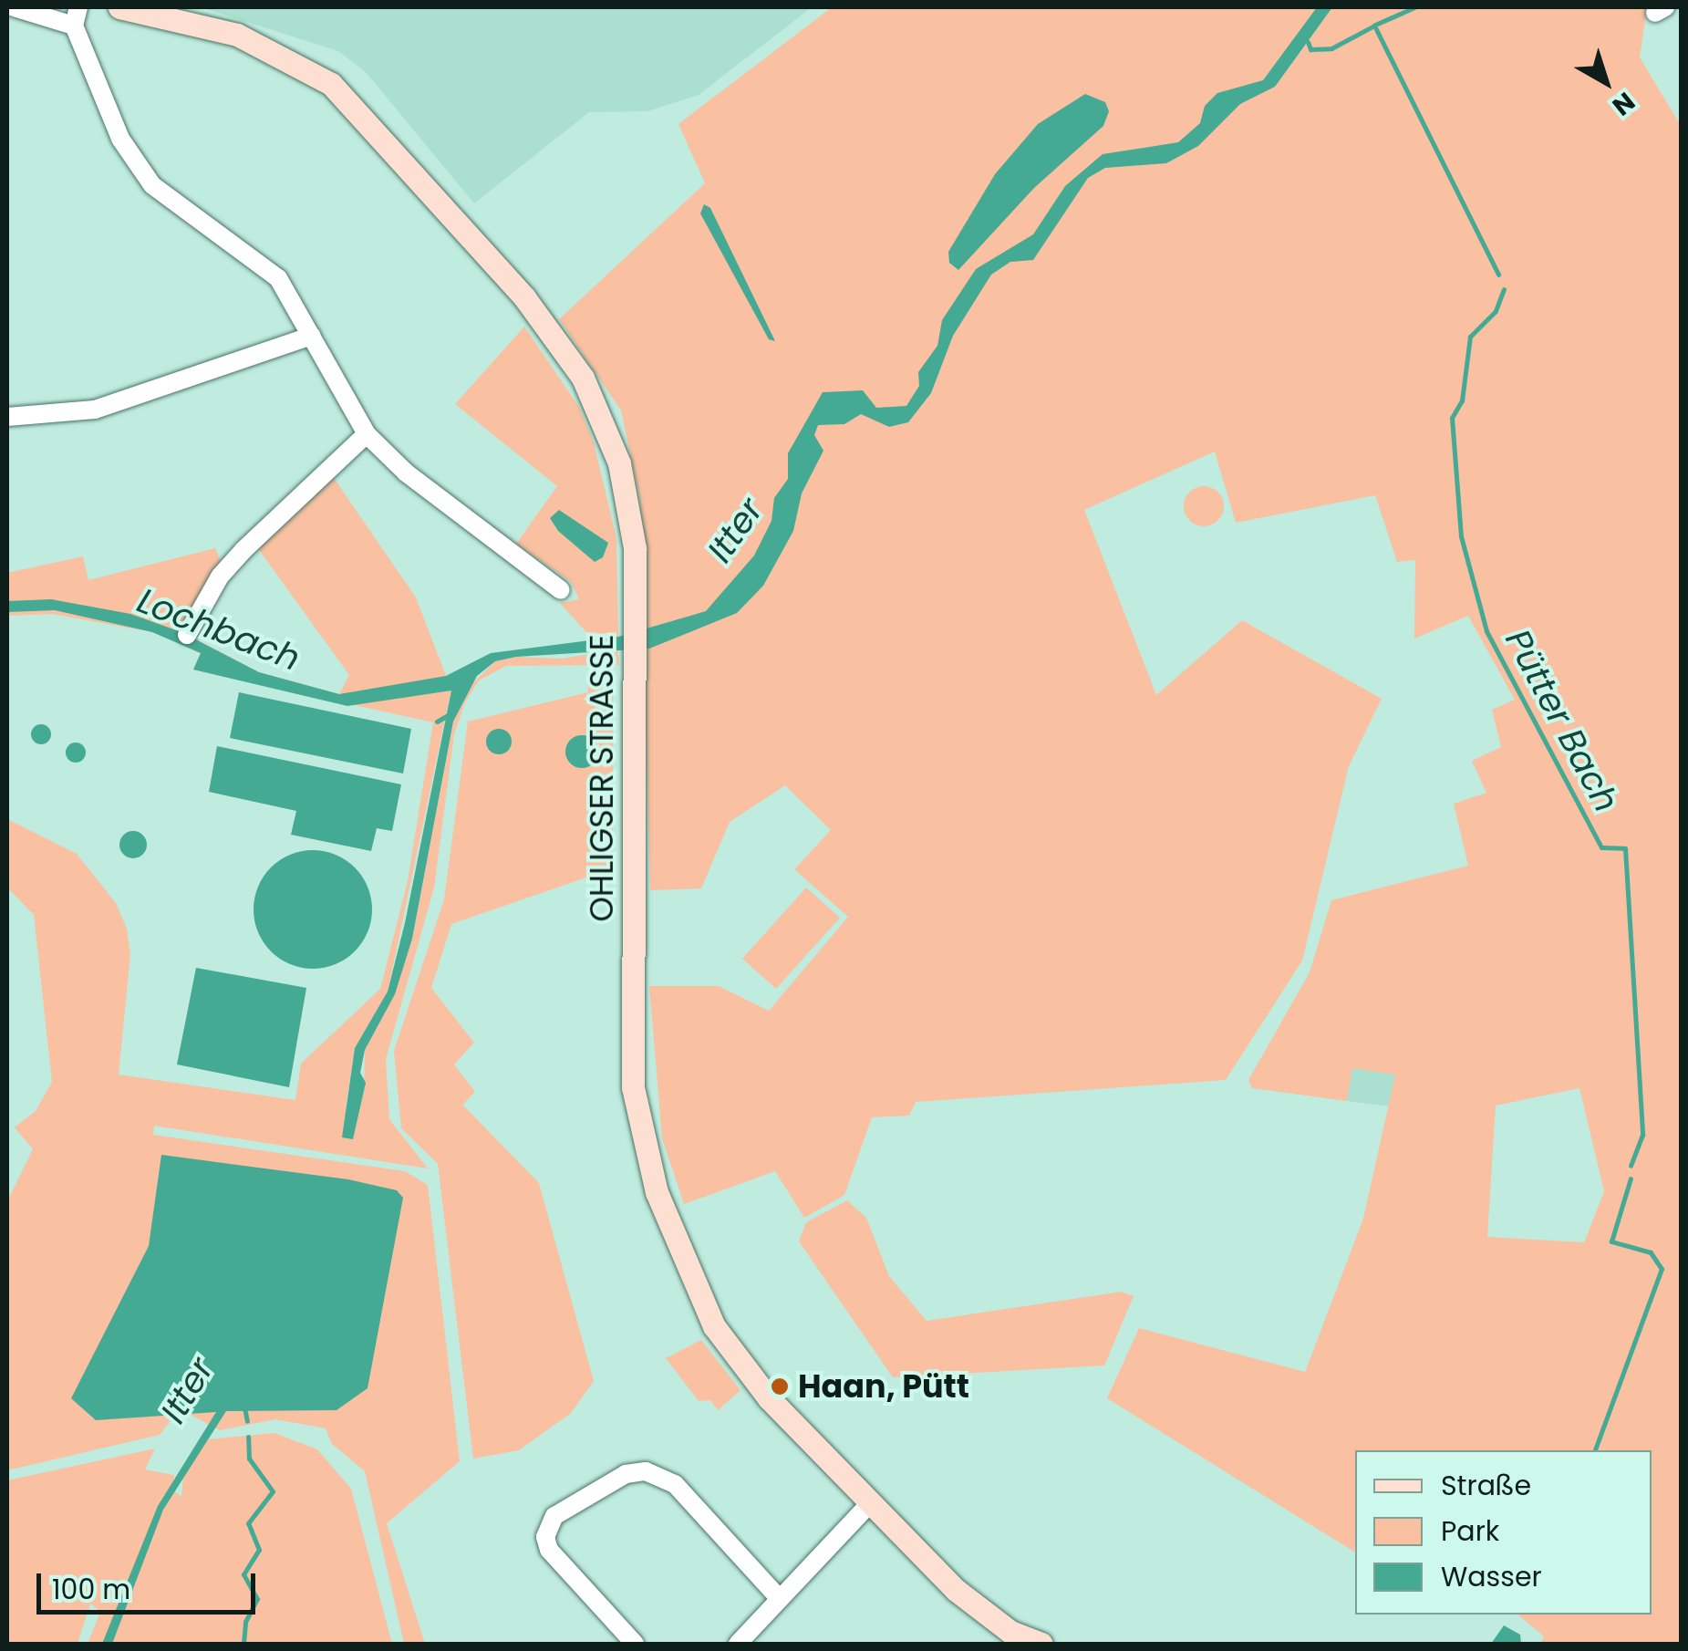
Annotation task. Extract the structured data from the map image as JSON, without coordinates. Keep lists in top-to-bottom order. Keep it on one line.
{"streets":{"main road":["OHLIGSER STRASSE"]},"water":["Itter","Lochbach","Pütter Bach"],"places":["Haan, Pütt"],"legend":["Straße","Park","Wasser"],"scale_bar":"100 m","north":"bottom right"}
